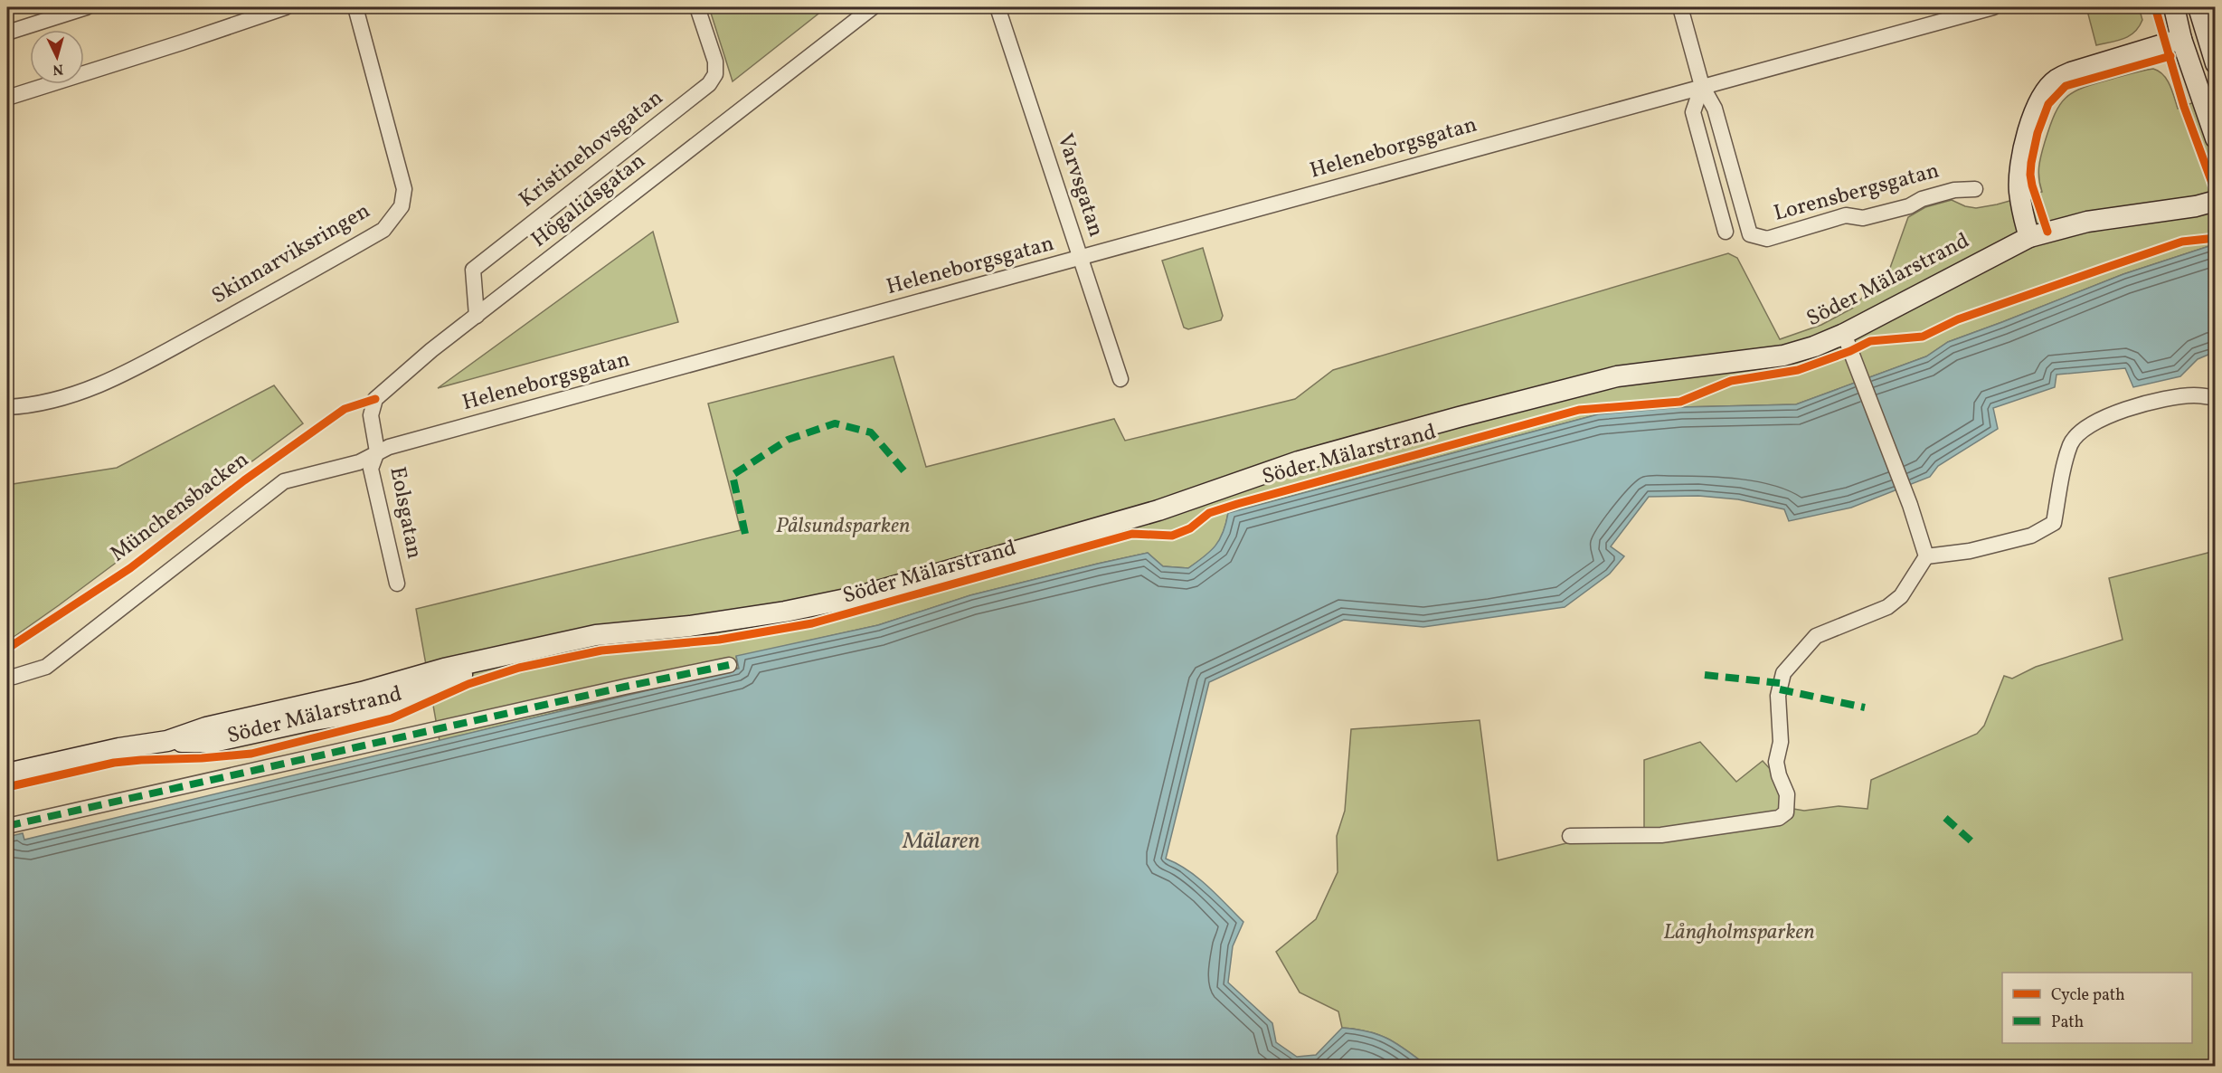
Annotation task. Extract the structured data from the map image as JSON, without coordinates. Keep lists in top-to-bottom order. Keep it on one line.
{"streets":{"street":["Heleneborgsgatan","Kristinehovsgatan","Varvsgatan","Lorensbergsgatan","Högalidsgatan","Skinnarviksringen","Söder Mälarstrand","Eolsgatan"],"cycle path":["Münchensbacken"]},"crossings":[["Heleneborgsgatan","Varvsgatan"],["Heleneborgsgatan","Lorensbergsgatan"],["Heleneborgsgatan","Högalidsgatan"],["Heleneborgsgatan","Eolsgatan"],["Kristinehovsgatan","Högalidsgatan"],["Högalidsgatan","Eolsgatan"]],"water":["Mälaren"],"parks":["Pålsundsparken","Långholmsparken"],"legend":["Cycle path","Path"],"north":"bottom"}
